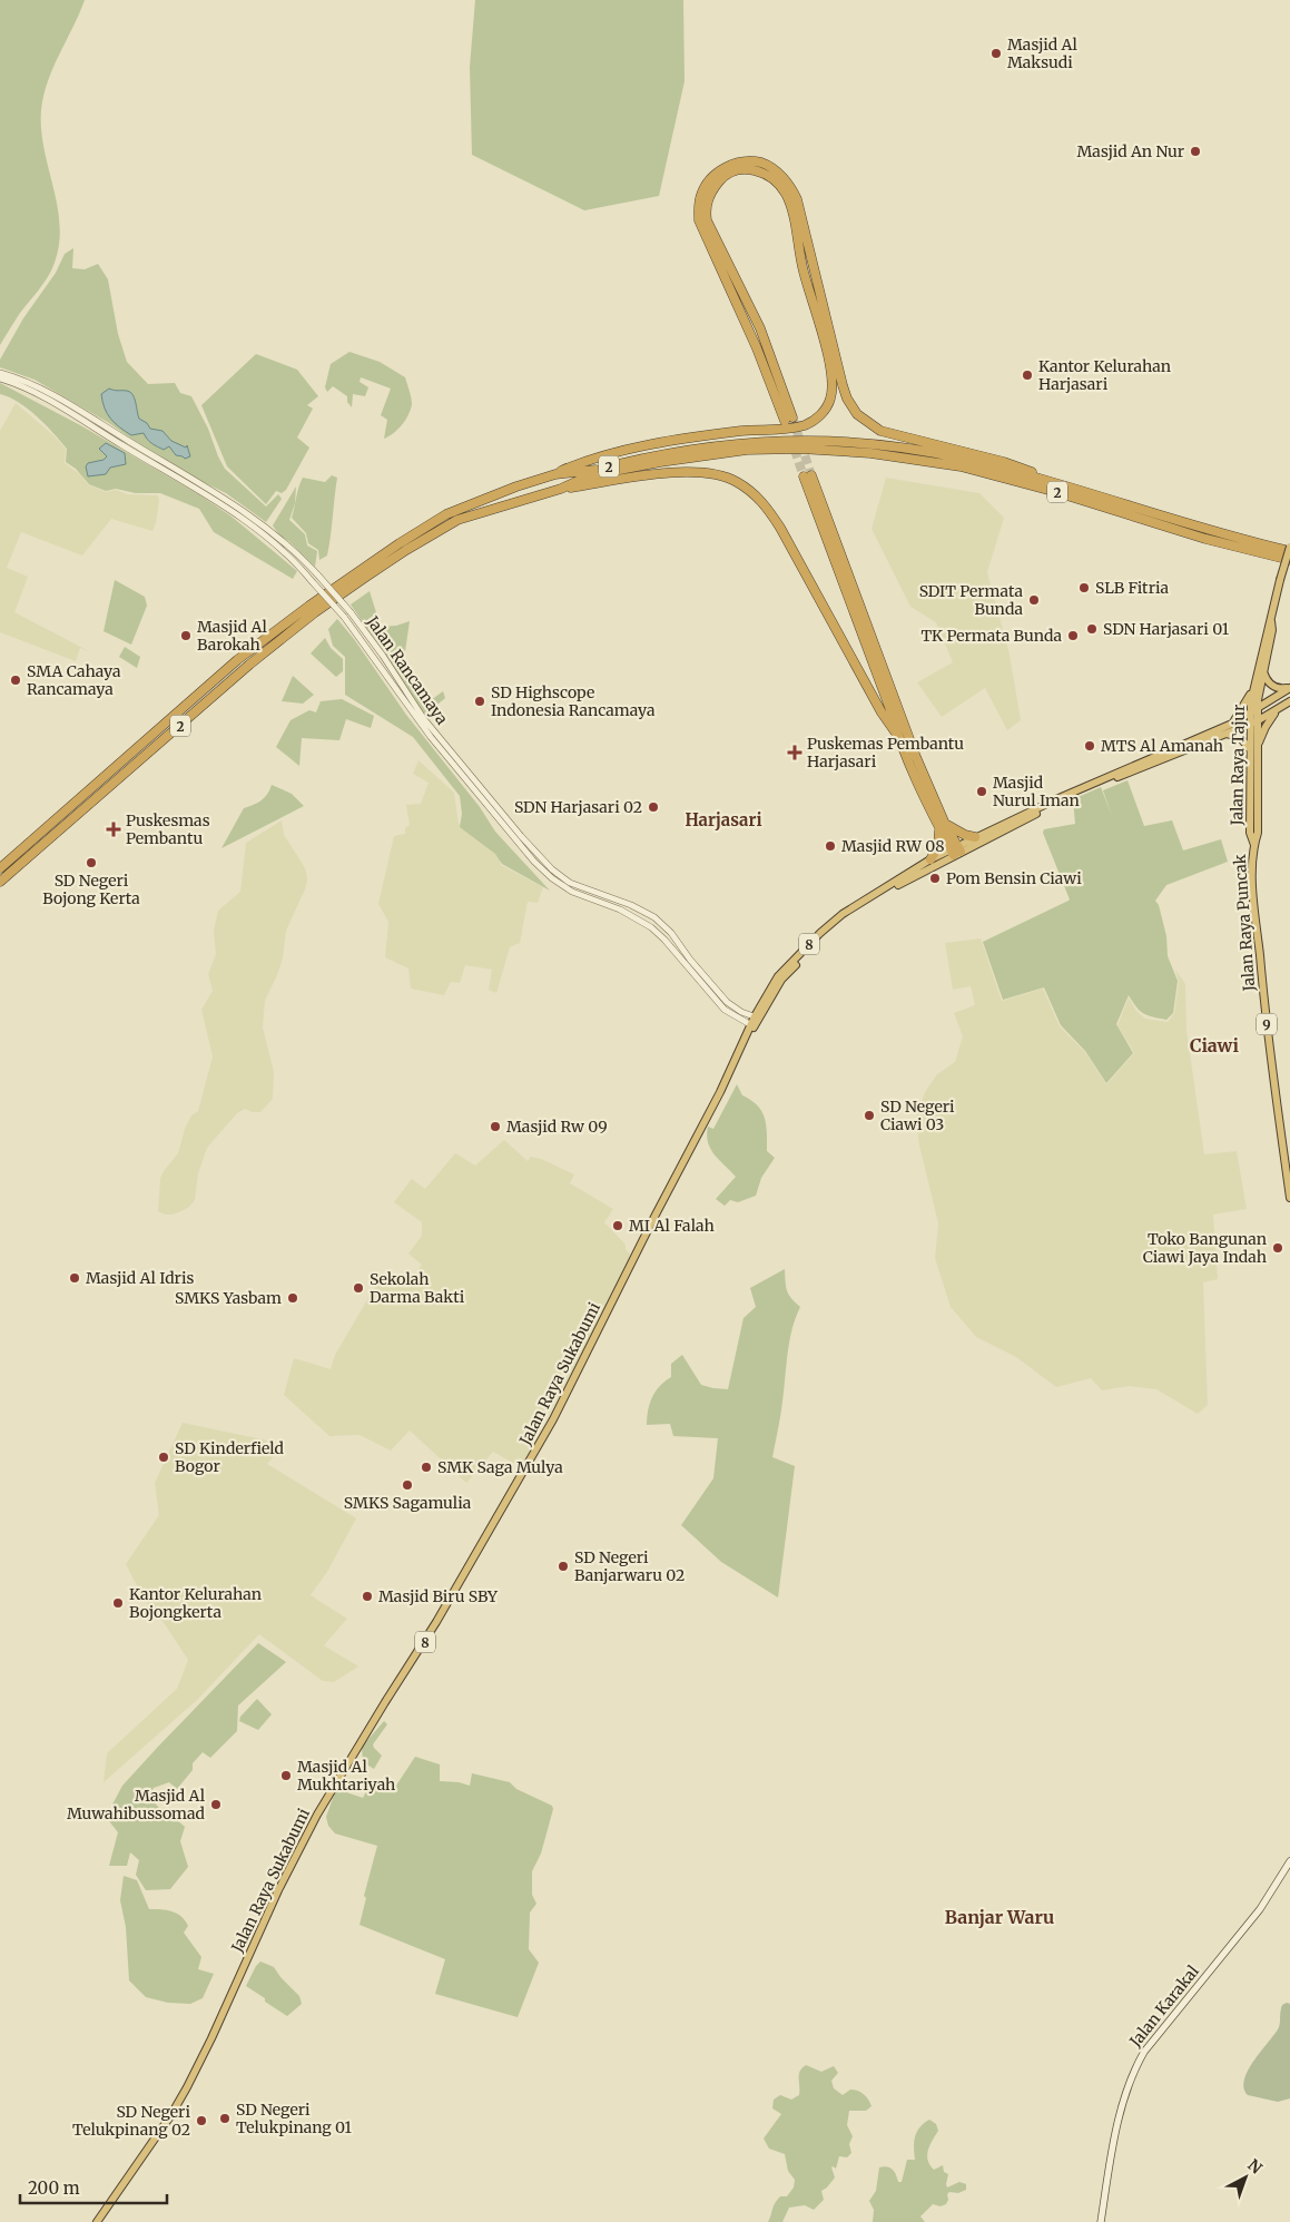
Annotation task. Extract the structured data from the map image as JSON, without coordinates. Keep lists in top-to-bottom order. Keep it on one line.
{"streets":{"highway":["2","Jalan Raya Tajur","Jalan Raya Puncak","8","9","Jalan Raya Sukabumi"],"main road":["Jalan Karakal"],"street":["Jalan Rancamaya"]},"crossings":[["Jalan Rancamaya","Jalan Raya Sukabumi"],["Jalan Raya Tajur","Jalan Raya Puncak"],["Jalan Raya Tajur","8"],["Jalan Raya Tajur","9"],["8","9"],["8","Jalan Raya Sukabumi"]],"districts":["Harjasari","Ciawi","Banjar Waru"],"places":{"other":["Masjid Al Maksudi","Masjid An Nur","Kantor Kelurahan Harjasari","SLB Fitria","SDIT Permata Bunda","SDN Harjasari 01","Masjid Al Barokah","TK Permata Bunda","SMA Cahaya Rancamaya","SD Highscope Indonesia Rancamaya","MTS Al Amanah","Masjid Nurul Iman","SDN Harjasari 02","Masjid RW 08","SD Negeri Bojong Kerta","Pom Bensin Ciawi","SD Negeri Ciawi 03","Masjid Rw 09","MI Al Falah","Toko Bangunan Ciawi Jaya Indah","Masjid Al Idris","Sekolah Darma Bakti","SMKS Yasbam","SD Kinderfield Bogor","SMK Saga Mulya","SMKS Sagamulia","SD Negeri Banjarwaru 02","Masjid Biru SBY","Kantor Kelurahan Bojongkerta","Masjid Al Mukhtariyah","Masjid Al Muwahibussomad","SD Negeri Telukpinang 01","SD Negeri Telukpinang 02"],"health":["Puskemas Pembantu Harjasari","Puskesmas Pembantu"]},"scale_bar":"200 m","north":"top right"}
